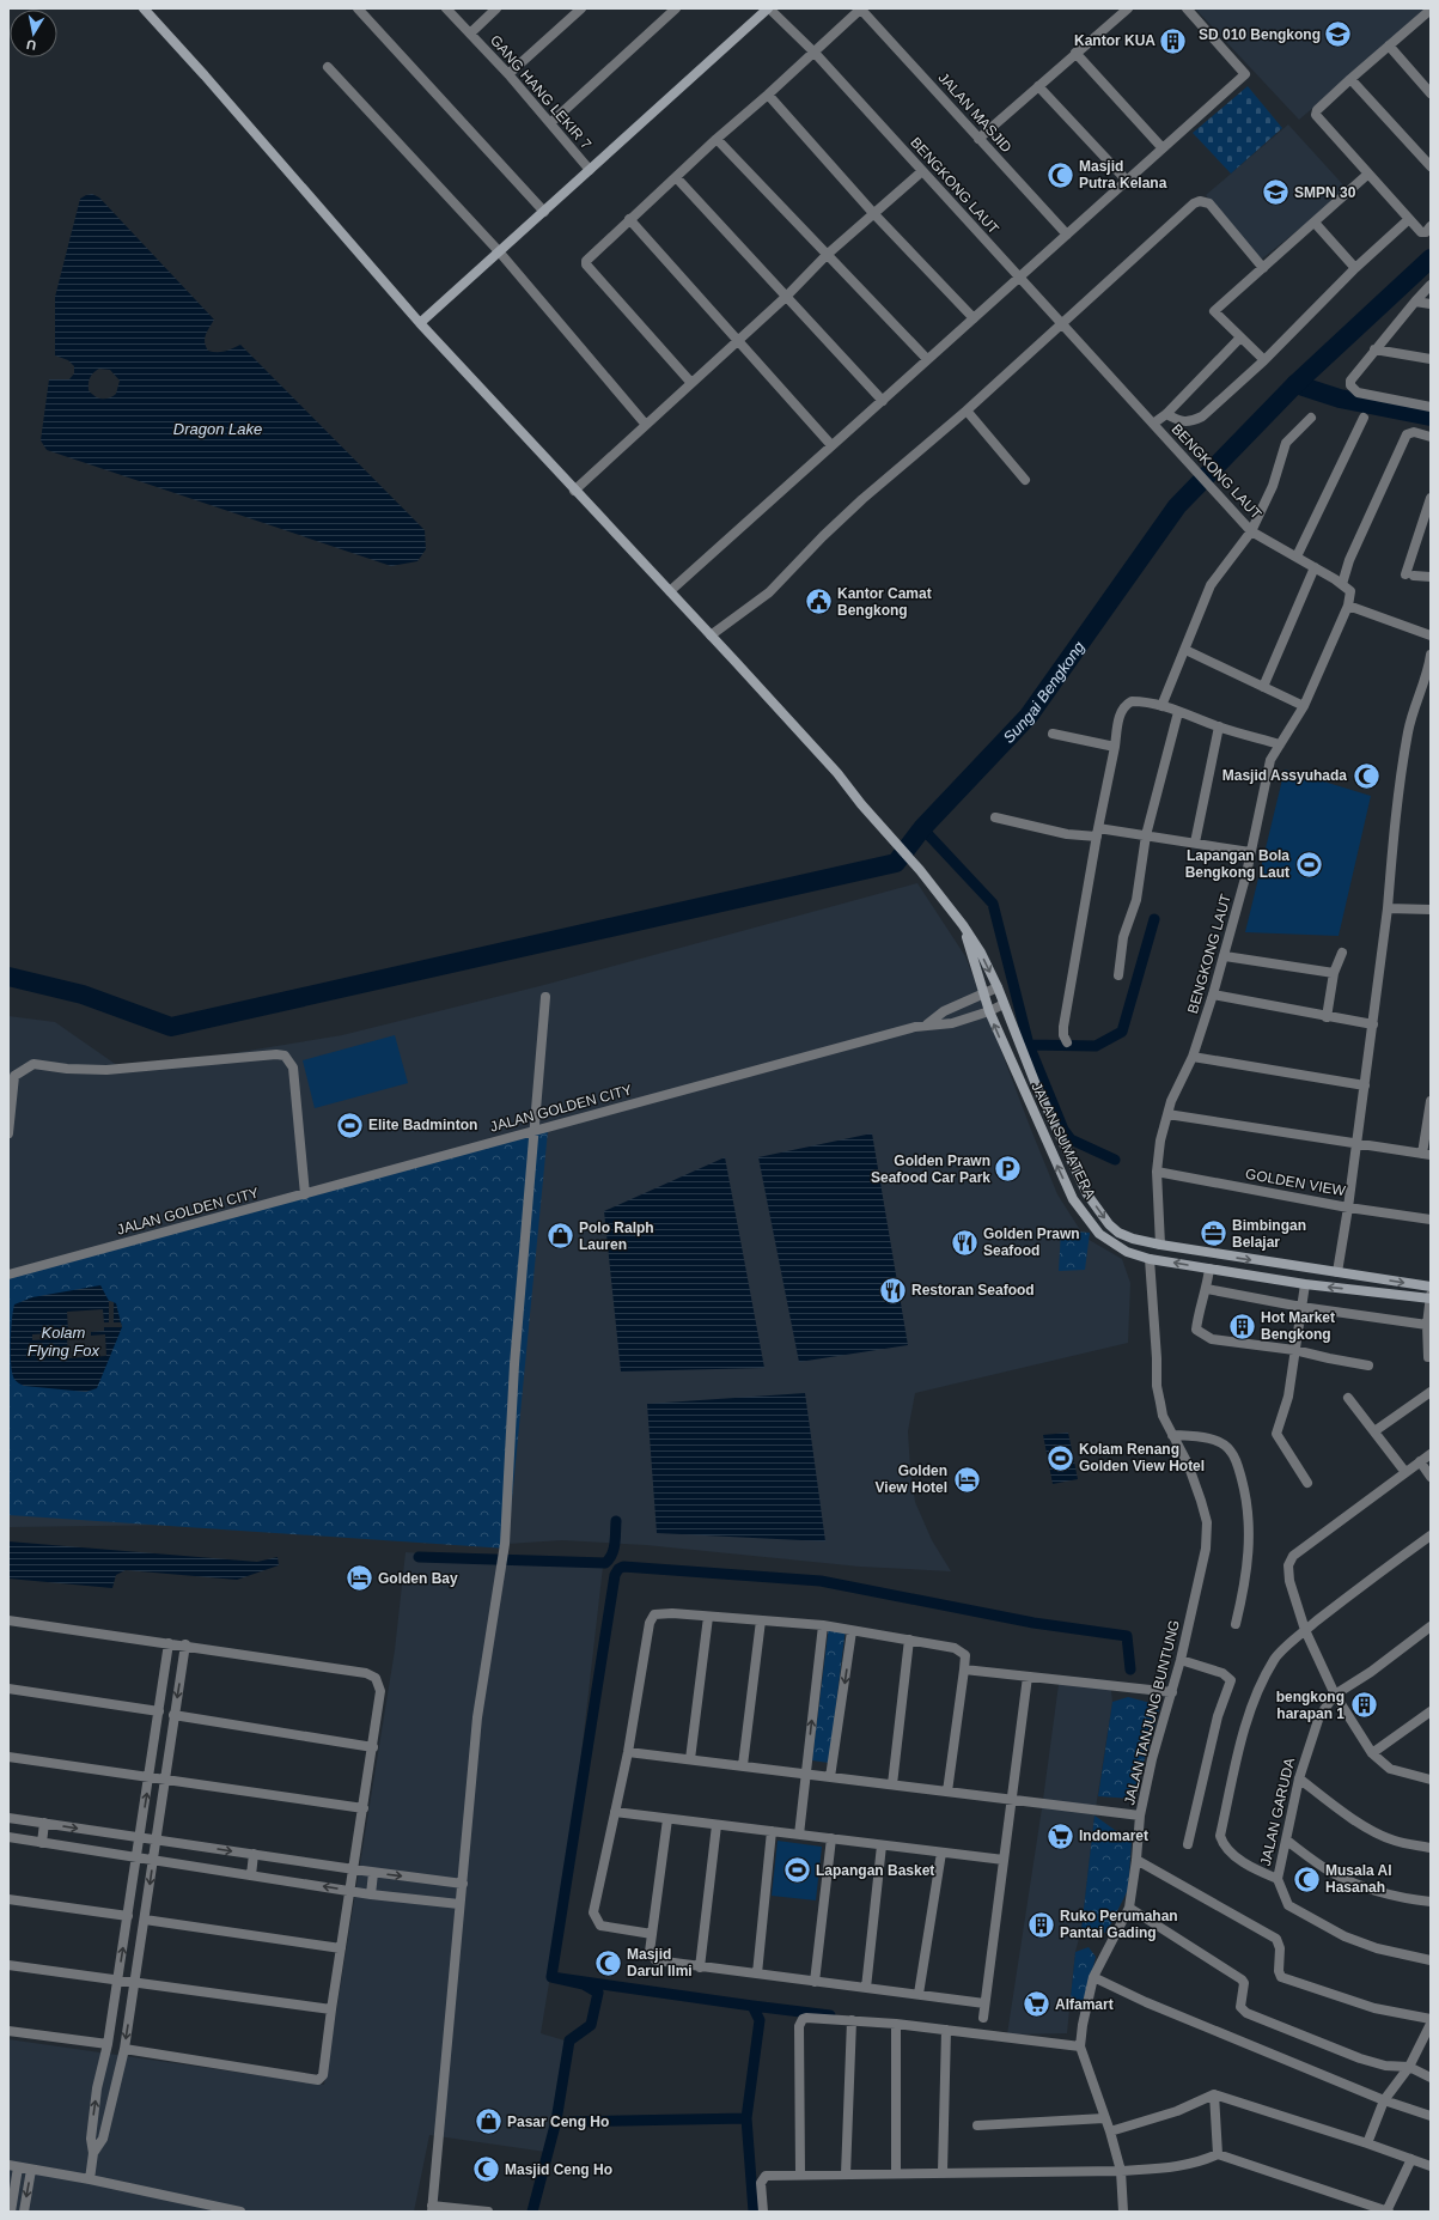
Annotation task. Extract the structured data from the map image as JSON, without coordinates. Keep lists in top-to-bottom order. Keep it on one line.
{"streets":{"main road":["JALAN SUMATERA"],"street":["GANG HANG LEKIR 7","JALAN MASJID","BENGKONG LAUT","JALAN GOLDEN CITY","GOLDEN VIEW","JALAN TANJUNG BUNTUNG","JALAN GARUDA"]},"crossings":[["BENGKONG LAUT","JALAN SUMATERA"],["BENGKONG LAUT","GOLDEN VIEW"],["JALAN GOLDEN CITY","JALAN SUMATERA"],["JALAN SUMATERA","JALAN TANJUNG BUNTUNG"]],"water":["Dragon Lake","Sungai Bengkong","Kolam Flying Fox"],"places":{"school or university":["SD 010 Bengkong","SMPN 30"],"building":["Kantor KUA","Hot Market Bengkong","bengkong harapan 1","Ruko Perumahan Pantai Gading"],"mosque":["Masjid Putra Kelana","Masjid Assyuhada","Musala Al Hasanah","Masjid Darul Ilmi","Masjid Ceng Ho"],"public building":["Kantor Camat Bengkong"],"sports":["Lapangan Bola Bengkong Laut","Elite Badminton","Kolam Renang Golden View Hotel","Lapangan Basket"],"parking":["Golden Prawn Seafood Car Park"],"office":["Bimbingan Belajar"],"shop":["Polo Ralph Lauren","Pasar Ceng Ho"],"restaurant":["Golden Prawn Seafood","Restoran Seafood"],"hotel":["Golden View Hotel","Golden Bay"],"supermarket":["Indomaret","Alfamart"]},"north":"bottom"}
